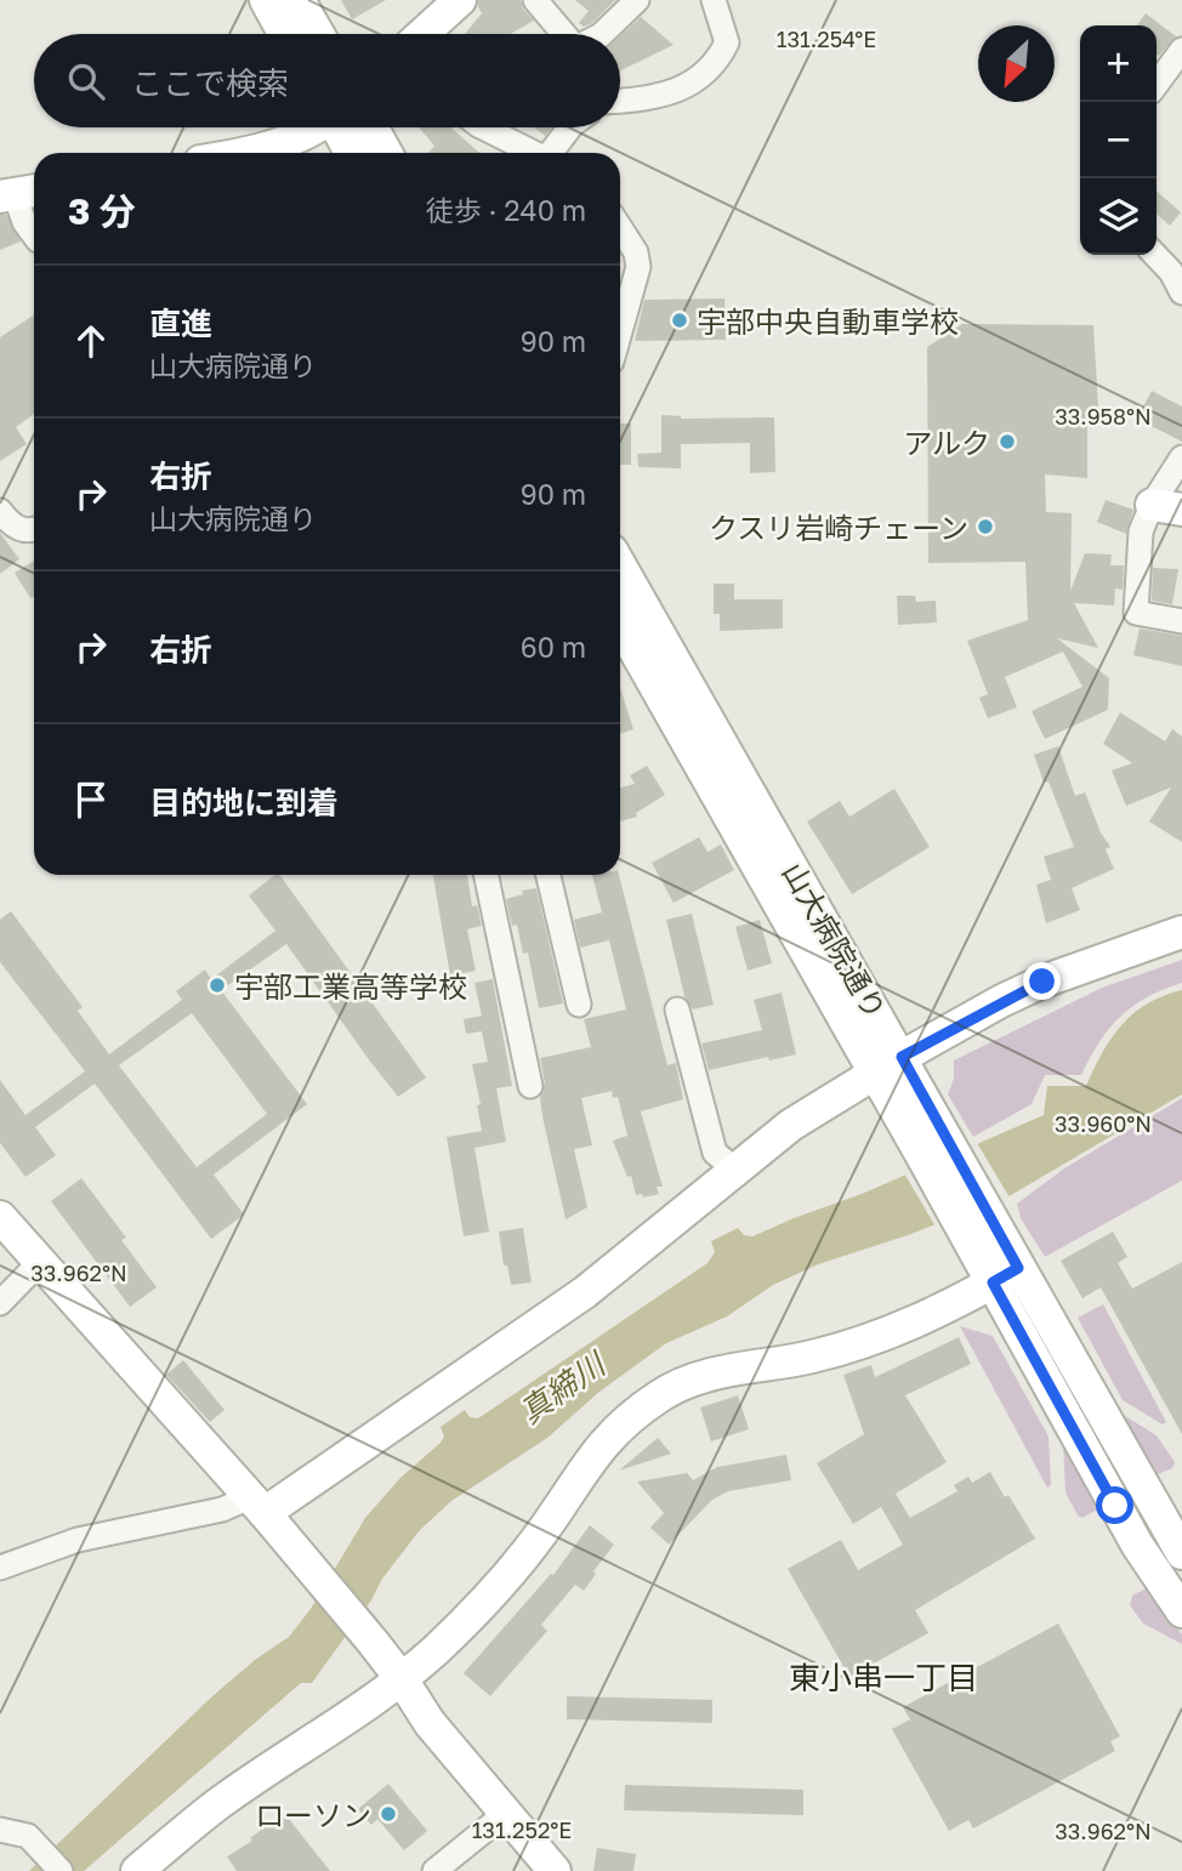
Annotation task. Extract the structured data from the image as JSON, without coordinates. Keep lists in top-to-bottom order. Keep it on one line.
{"streets":{"street":["山大病院通り"]},"districts":["東小串一丁目"],"water":["真締川"],"places":["宇部中央自動車学校","アルク","クスリ岩崎チェーン","宇部工業高等学校","ローソン"],"north":"bottom left","page":{"map_buttons":["+","−"],"search":"ここで検索","heading":["3 分","徒歩 · 240 m"],"list":[["直進","山大病院通り","90 m"],["右折","山大病院通り","90 m"],["右折","60 m"],"目的地に到着"]},"coordinates":["131.254°E","33.958°N","33.960°N","33.962°N","131.252°E"]}
